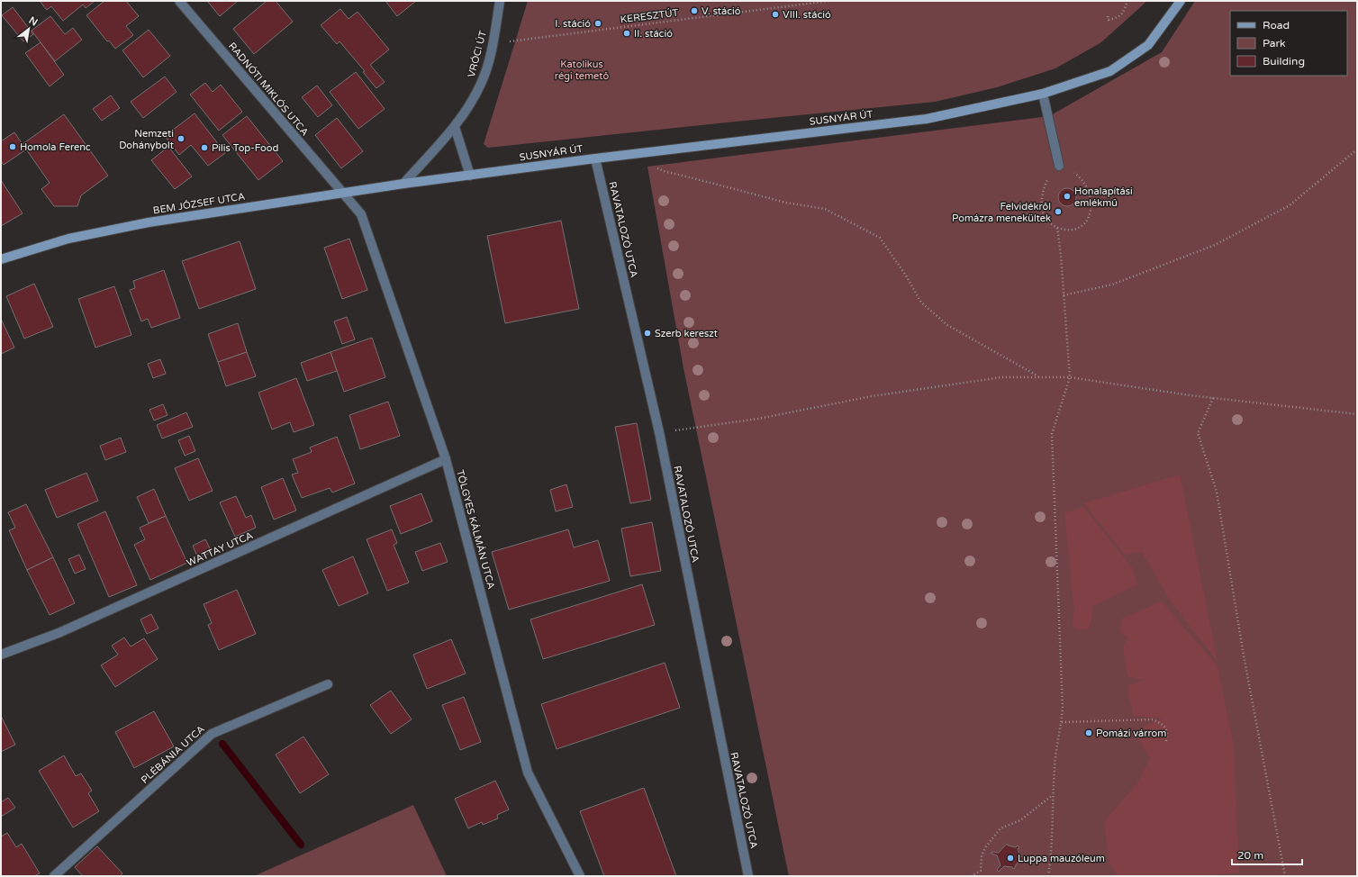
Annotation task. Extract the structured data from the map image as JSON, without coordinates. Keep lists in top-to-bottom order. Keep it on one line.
{"streets":{"street":["VRÓCI ÚT","RADNÓTI MIKLÓS UTCA","SUSNYÁR ÚT","BEM JÓZSEF UTCA","RAVATALOZÓ UTCA","TÖLGYES KÁLMÁN UTCA","WATTAY UTCA","PLÉBÁNIA UTCA"],"path":["KERESZTÚT"]},"crossings":[["VRÓCI ÚT","SUSNYÁR ÚT"],["VRÓCI ÚT","BEM JÓZSEF UTCA"],["RADNÓTI MIKLÓS UTCA","BEM JÓZSEF UTCA"],["RADNÓTI MIKLÓS UTCA","TÖLGYES KÁLMÁN UTCA"],["SUSNYÁR ÚT","BEM JÓZSEF UTCA"],["SUSNYÁR ÚT","RAVATALOZÓ UTCA"],["BEM JÓZSEF UTCA","TÖLGYES KÁLMÁN UTCA"],["TÖLGYES KÁLMÁN UTCA","WATTAY UTCA"]],"parks":["Katolikus régi temető"],"places":["V. stáció","VIII. stáció","I. stáció","II. stáció","Nemzeti Dohánybolt","Homola Ferenc","Pilis Top-Food","Honalapítási emlékmű","Felvidékről Pomázra menekültek","Szerb kereszt","Pomázi várrom","Luppa mauzóleum"],"legend":["Road","Park","Building"],"scale_bar":"20 m","north":"top right"}
